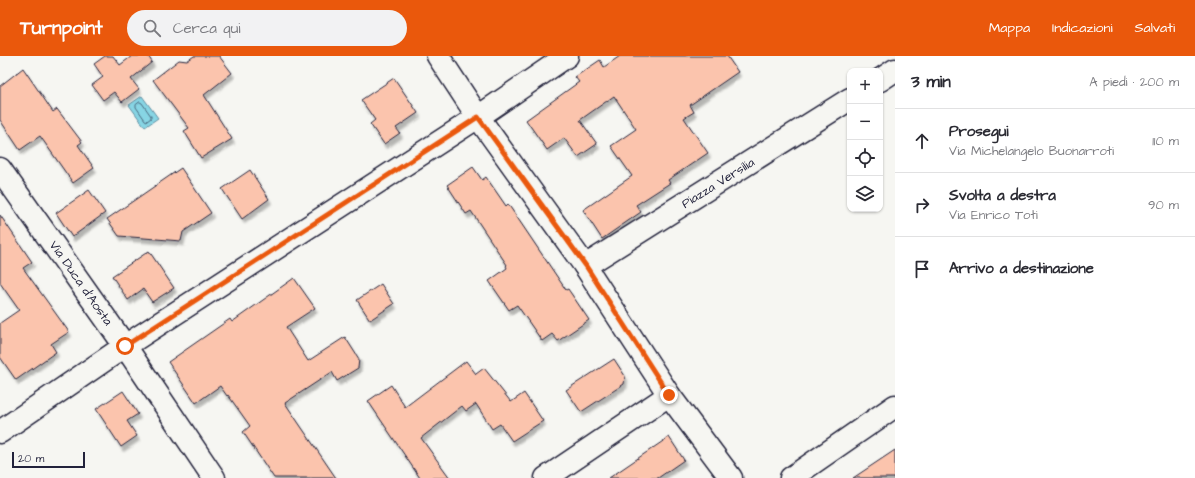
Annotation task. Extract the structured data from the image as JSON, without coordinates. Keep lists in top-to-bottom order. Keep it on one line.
{"streets":{"street":["Piazza Versilia","Via Duca d'Aosta"]},"scale_bar":"20 m","page":{"header":"Turnpoint","search":"Cerca qui","nav":["Mappa","Indicazioni","Salvati"],"heading":["3 min","A piedi · 200 m"],"map_buttons":["+","−"],"list":[["Prosegui","Via Michelangelo Buonarroti","110 m"],["Svolta a destra","Via Enrico Toti","90 m"],"Arrivo a destinazione"],"scale":"20 m"}}
